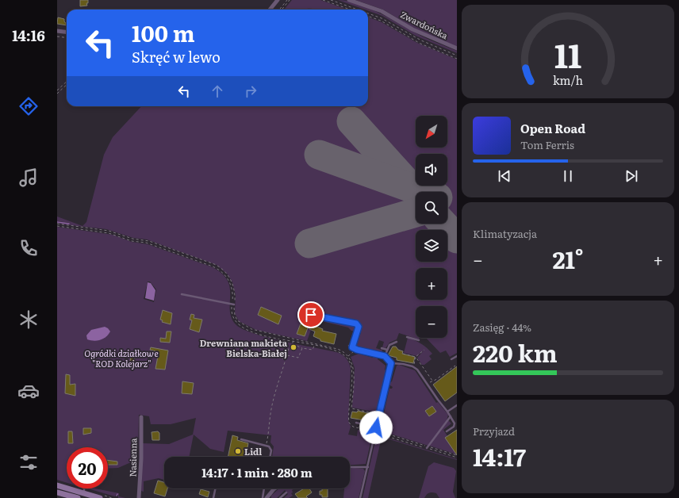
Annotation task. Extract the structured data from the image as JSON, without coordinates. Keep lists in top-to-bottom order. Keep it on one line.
{"streets":{"street":["Zwardońska","Nasienna"]},"parks":["Ogródki działkowe \"ROD Kolejarz\""],"places":["Drewniana makieta Bielska-Białej","Lidl"],"north":"bottom left","page":{"tabs":"14:16","turn":["100 m","Skręć w lewo"],"map_buttons":["+","−"],"song":["Open Road","Tom Ferris"],"tile":["Klimatyzacja",["Zasięg · 44%","220 km"],["Przyjazd","14:17"]],"heat":["−","21°","+"],"limit":"20","trip":"14:17 · 1 min · 280 m","gauge":["11","km/h"]}}
